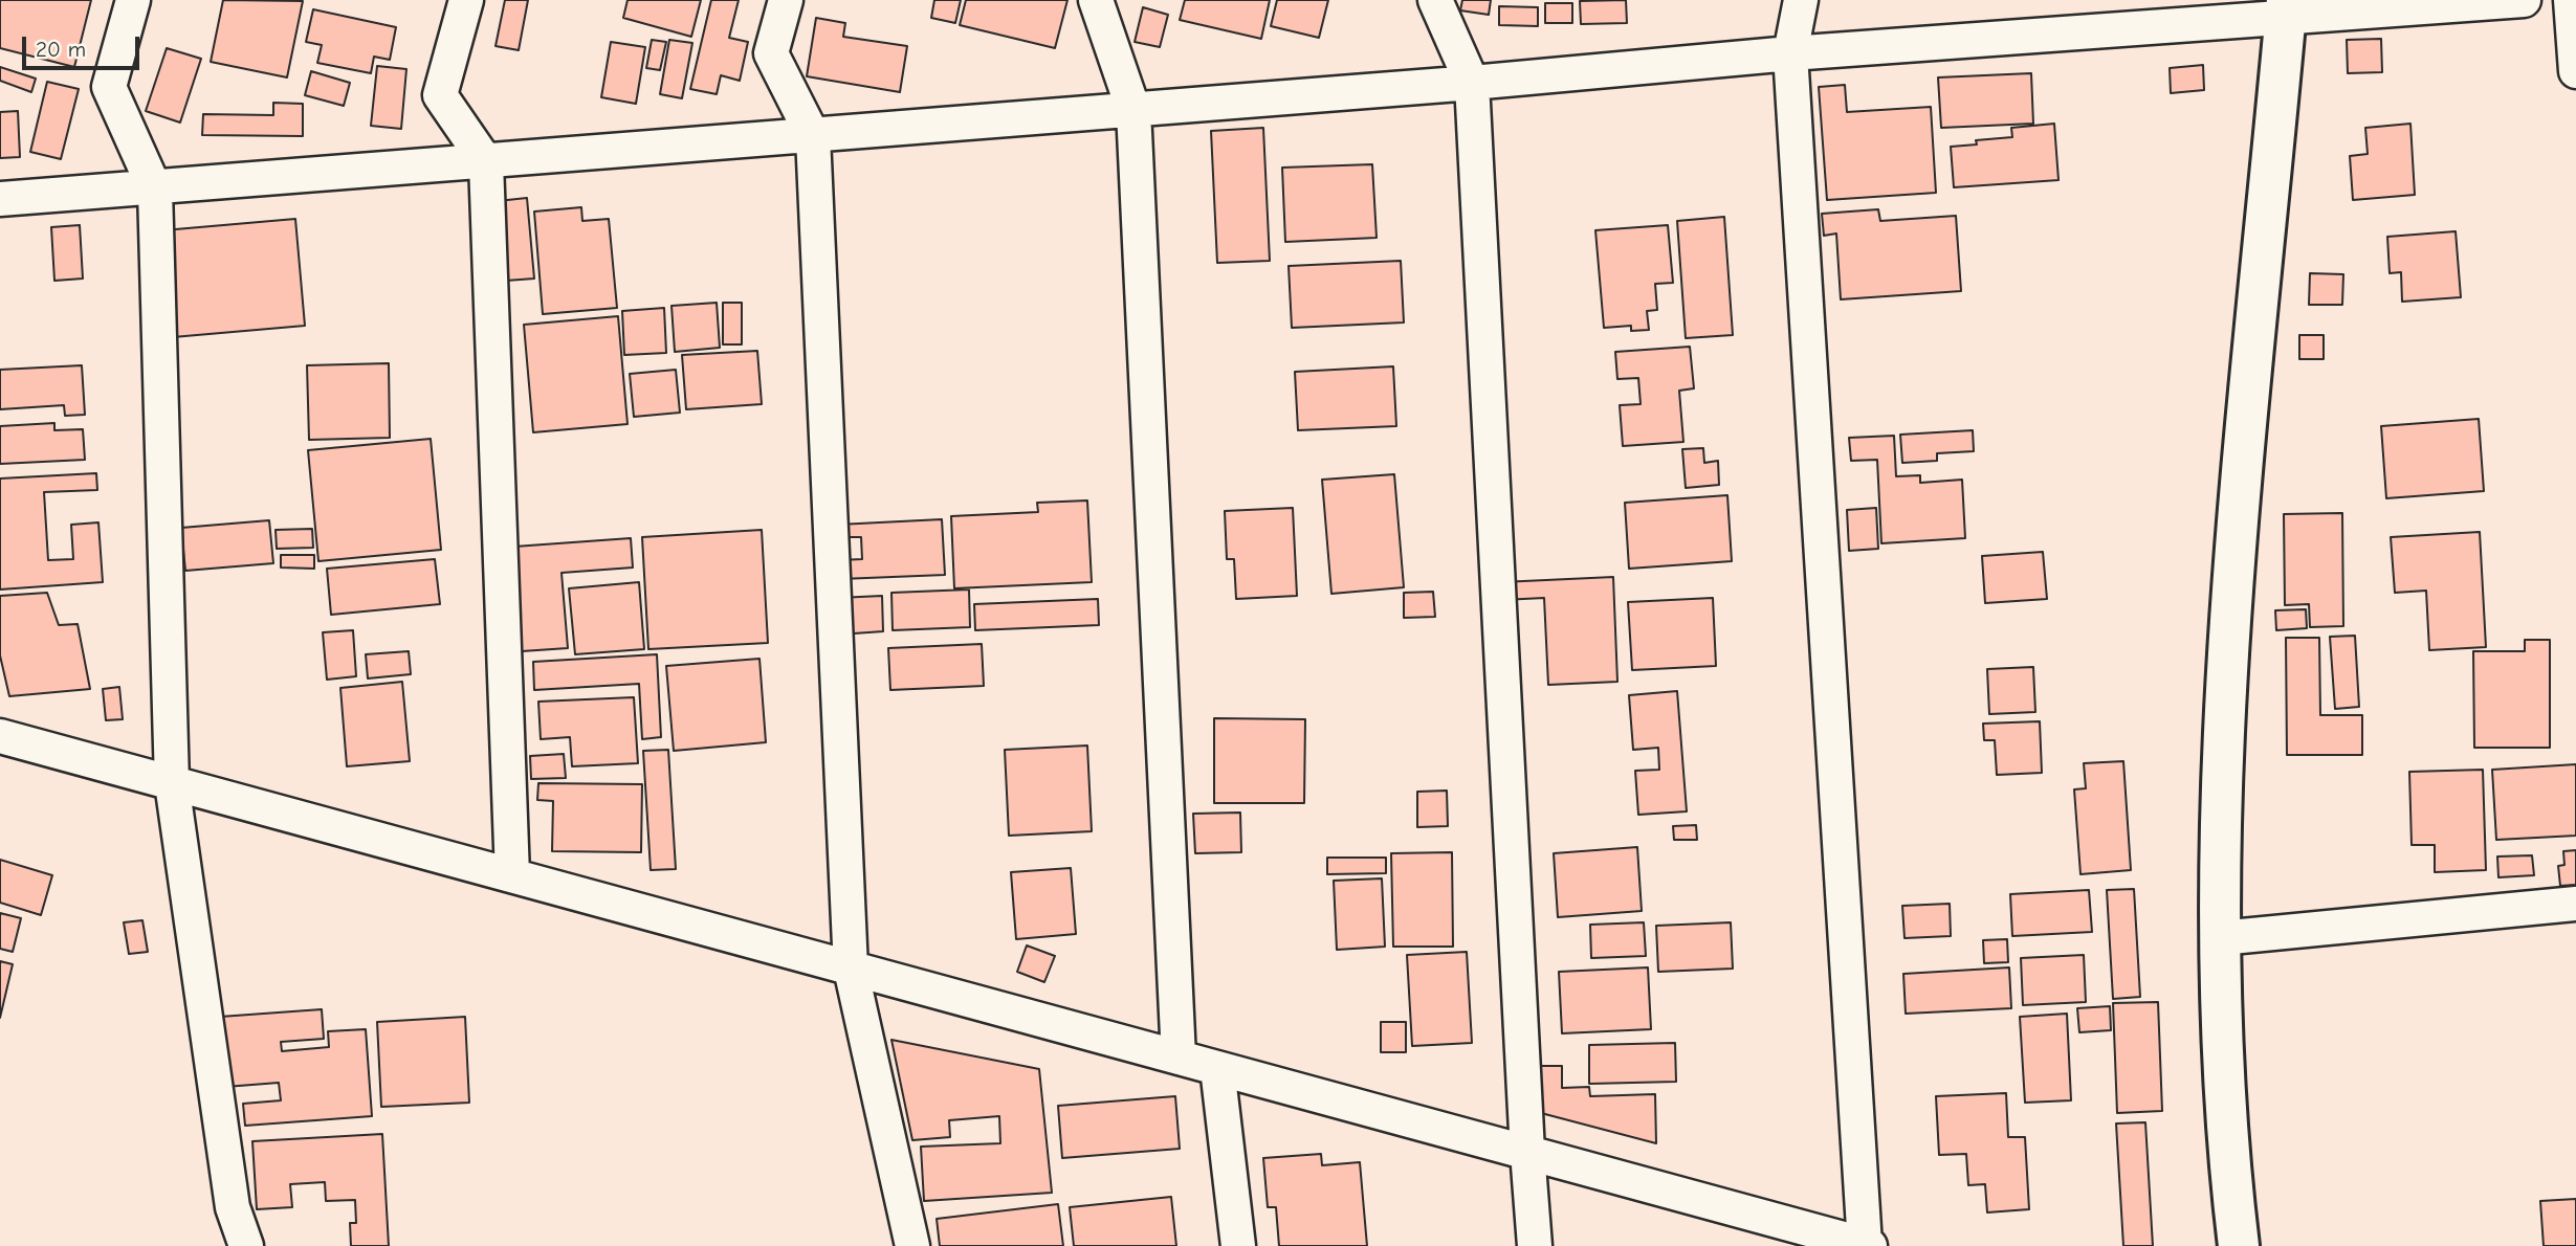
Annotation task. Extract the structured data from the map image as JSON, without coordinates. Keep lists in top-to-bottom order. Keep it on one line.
{"scale_bar":"20 m"}
